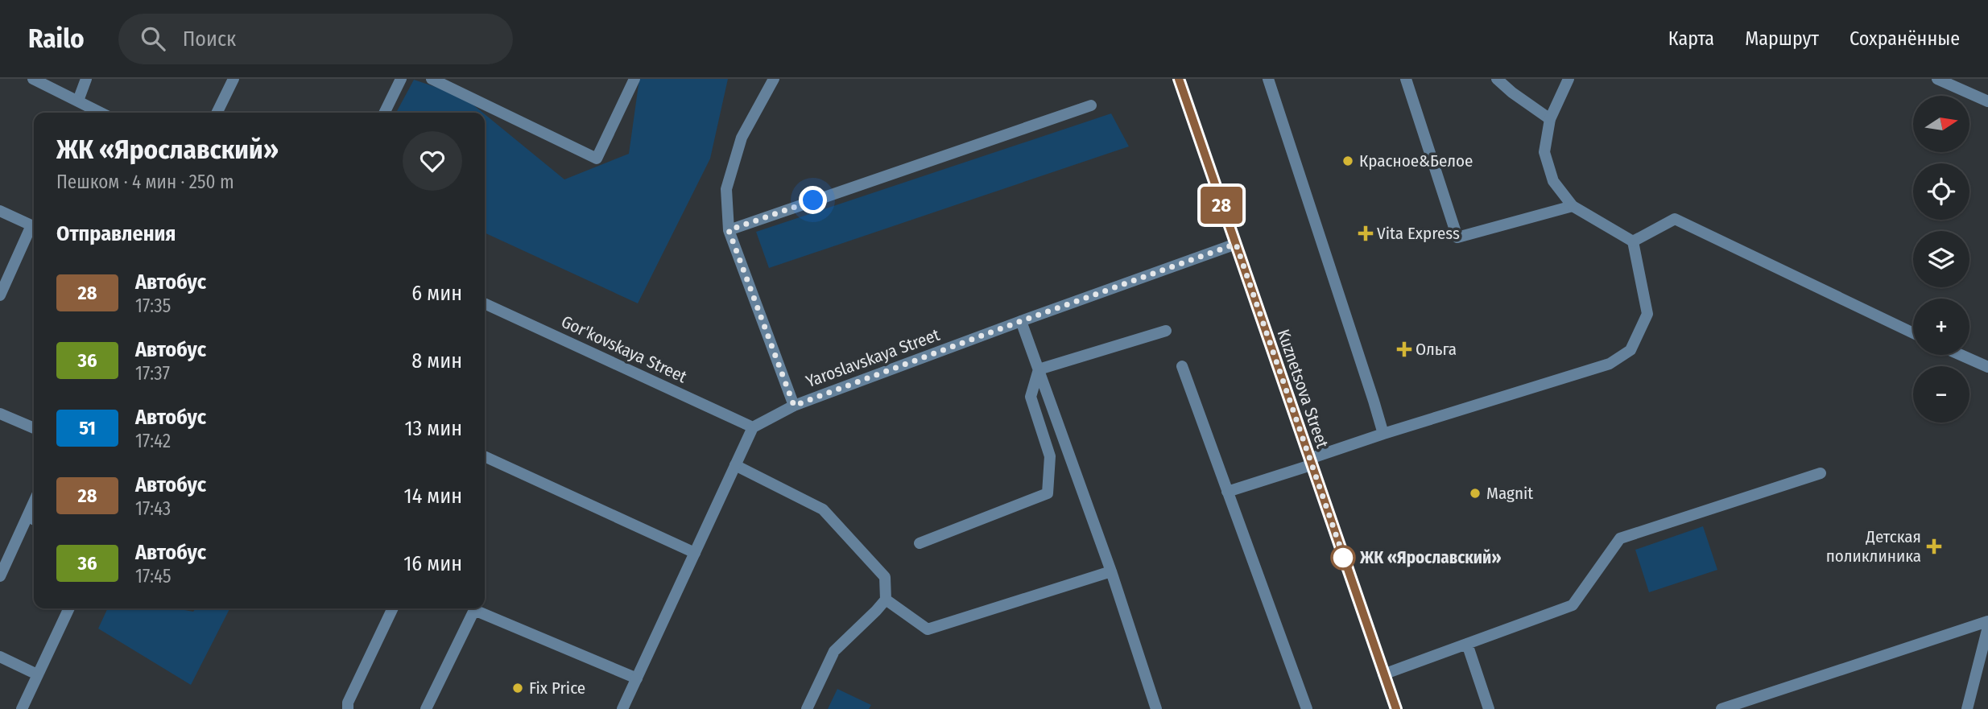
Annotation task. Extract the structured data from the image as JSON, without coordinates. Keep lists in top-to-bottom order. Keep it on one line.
{"streets":{"street":["Gor'kovskaya Street","Yaroslavskaya Street","Kuznetsova Street"]},"crossings":[["Gor'kovskaya Street","Yaroslavskaya Street"],["Yaroslavskaya Street","Kuznetsova Street"]],"places":{"other":["Красное&Белое","Magnit","ЖК «Ярославский»","Fix Price"],"health":["Vita Express","Ольга","Детская поликлиника"]},"lines":["bus line 28"],"north":"right","page":{"header":"Railo","search":"Поиск","nav":["Карта","Маршрут","Сохранённые"],"on_map":"28","map_buttons":["+","−"],"heading":[["ЖК «Ярославский»","Пешком · 4 мин · 250 m"],"Отправления"],"list":[{"mark":"28","name":"Автобус","note":"17:35","value":"6 мин"},{"mark":"36","name":"Автобус","note":"17:37","value":"8 мин"},{"mark":"51","name":"Автобус","note":"17:42","value":"13 мин"},{"mark":"28","name":"Автобус","note":"17:43","value":"14 мин"},{"mark":"36","name":"Автобус","note":"17:45","value":"16 мин"}]}}
